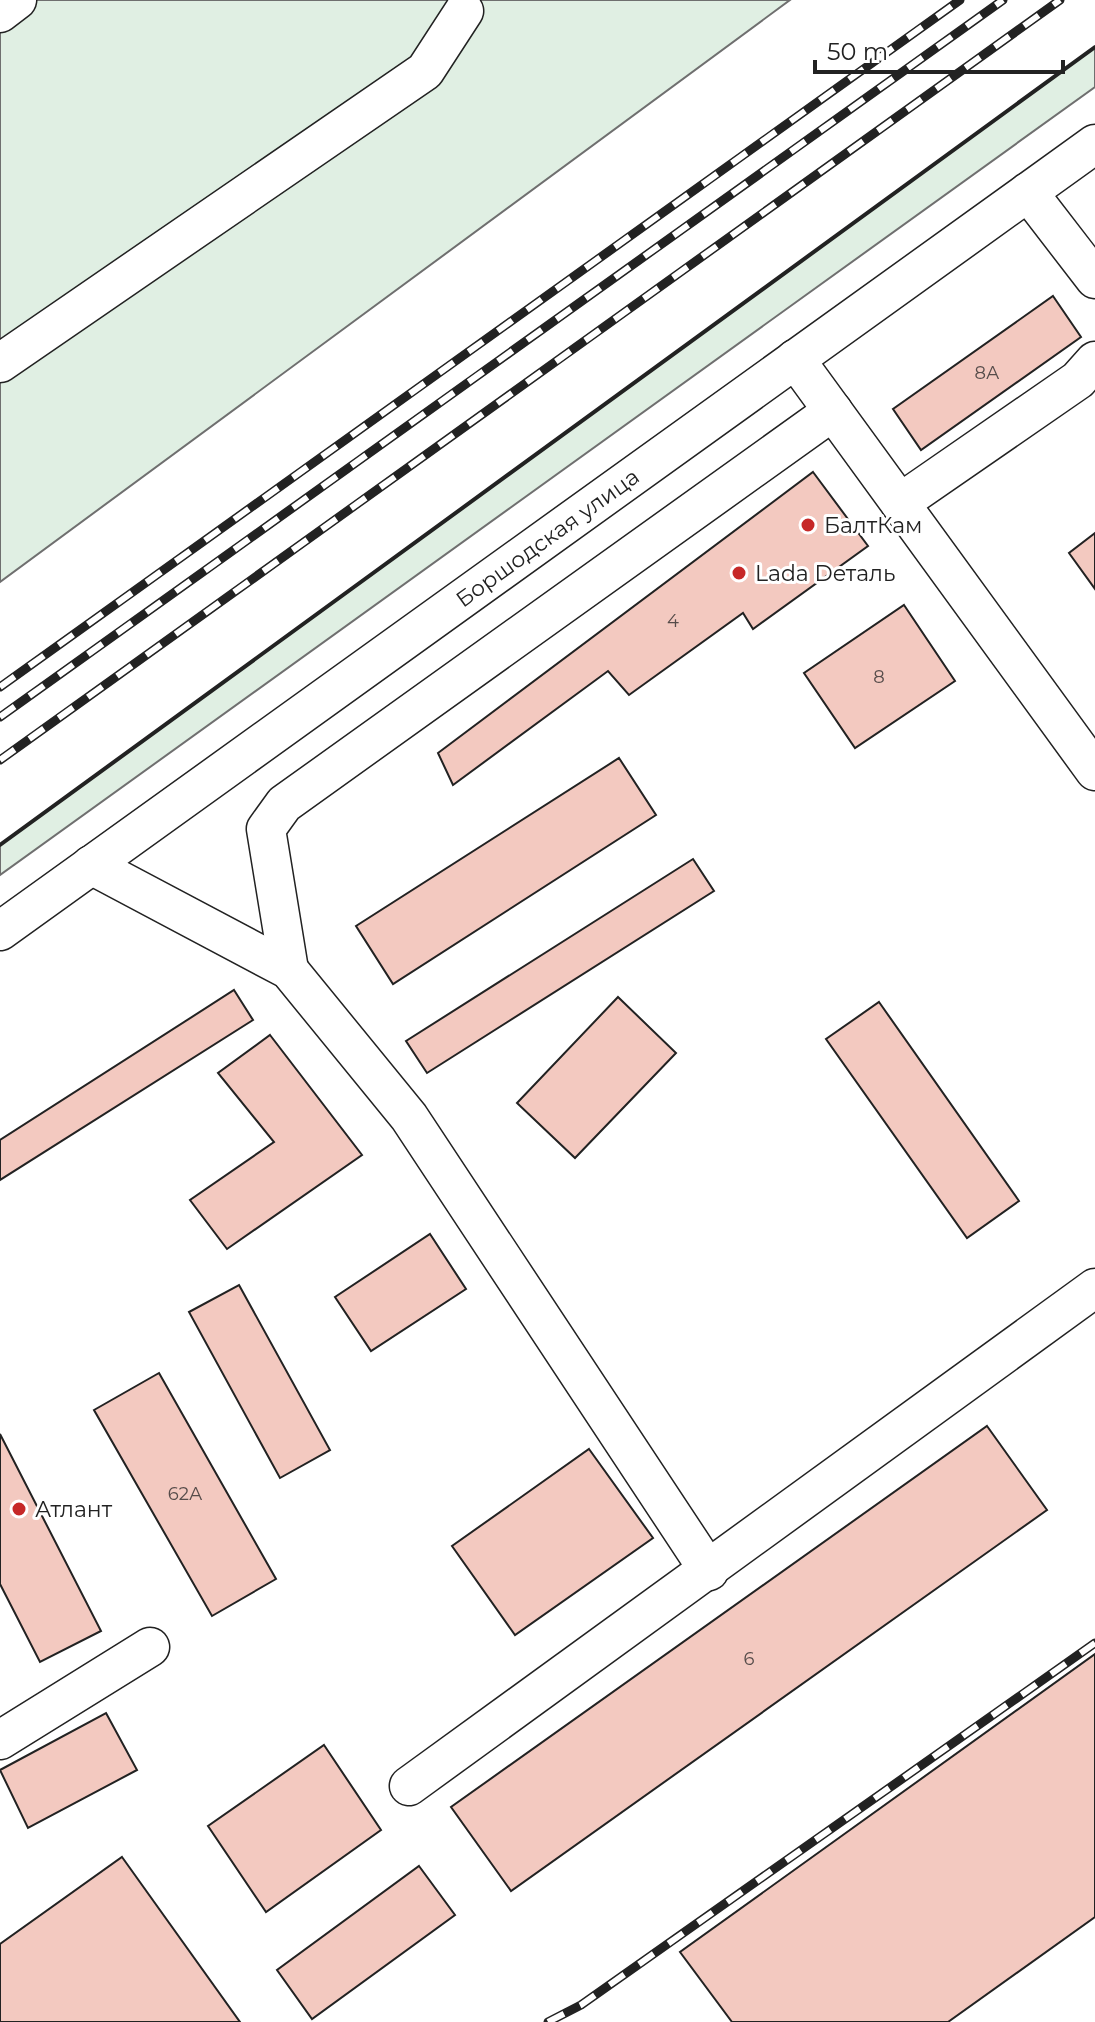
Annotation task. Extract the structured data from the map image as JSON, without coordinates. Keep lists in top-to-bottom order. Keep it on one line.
{"streets":{"street":["Боршодская улица"]},"places":["БалтКам","Lada Dеталь","Атлант"],"house_numbers":["8А","4","8","62А","6"],"scale_bar":"50 m"}
